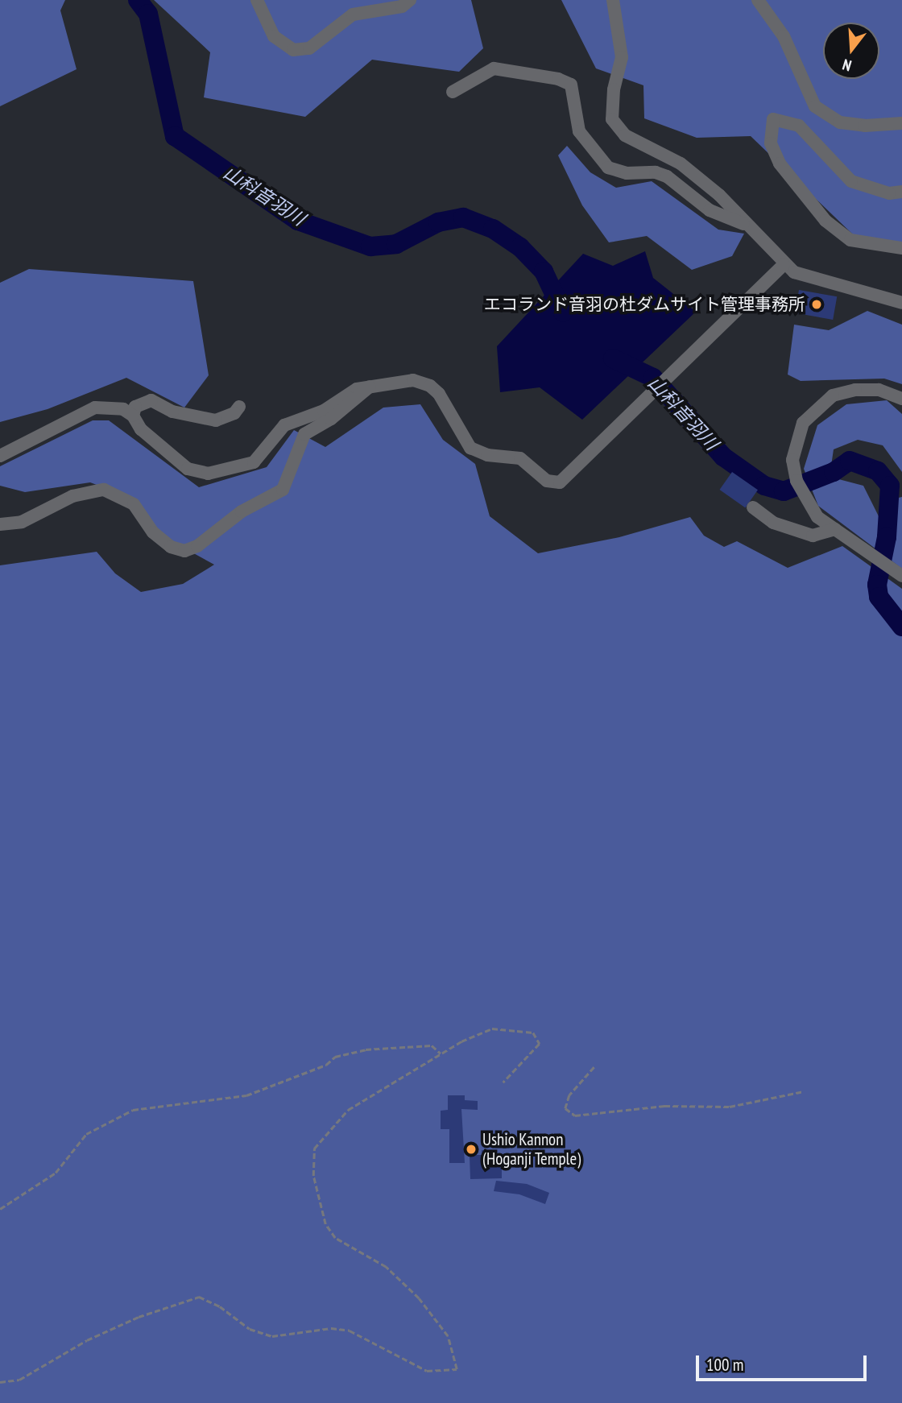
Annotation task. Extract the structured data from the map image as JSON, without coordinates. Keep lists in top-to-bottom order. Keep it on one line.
{"water":["山科音羽川"],"places":["エコランド音羽の杜ダムサイト管理事務所","Ushio Kannon (Hoganji Temple)"],"scale_bar":"100 m","north":"bottom"}
